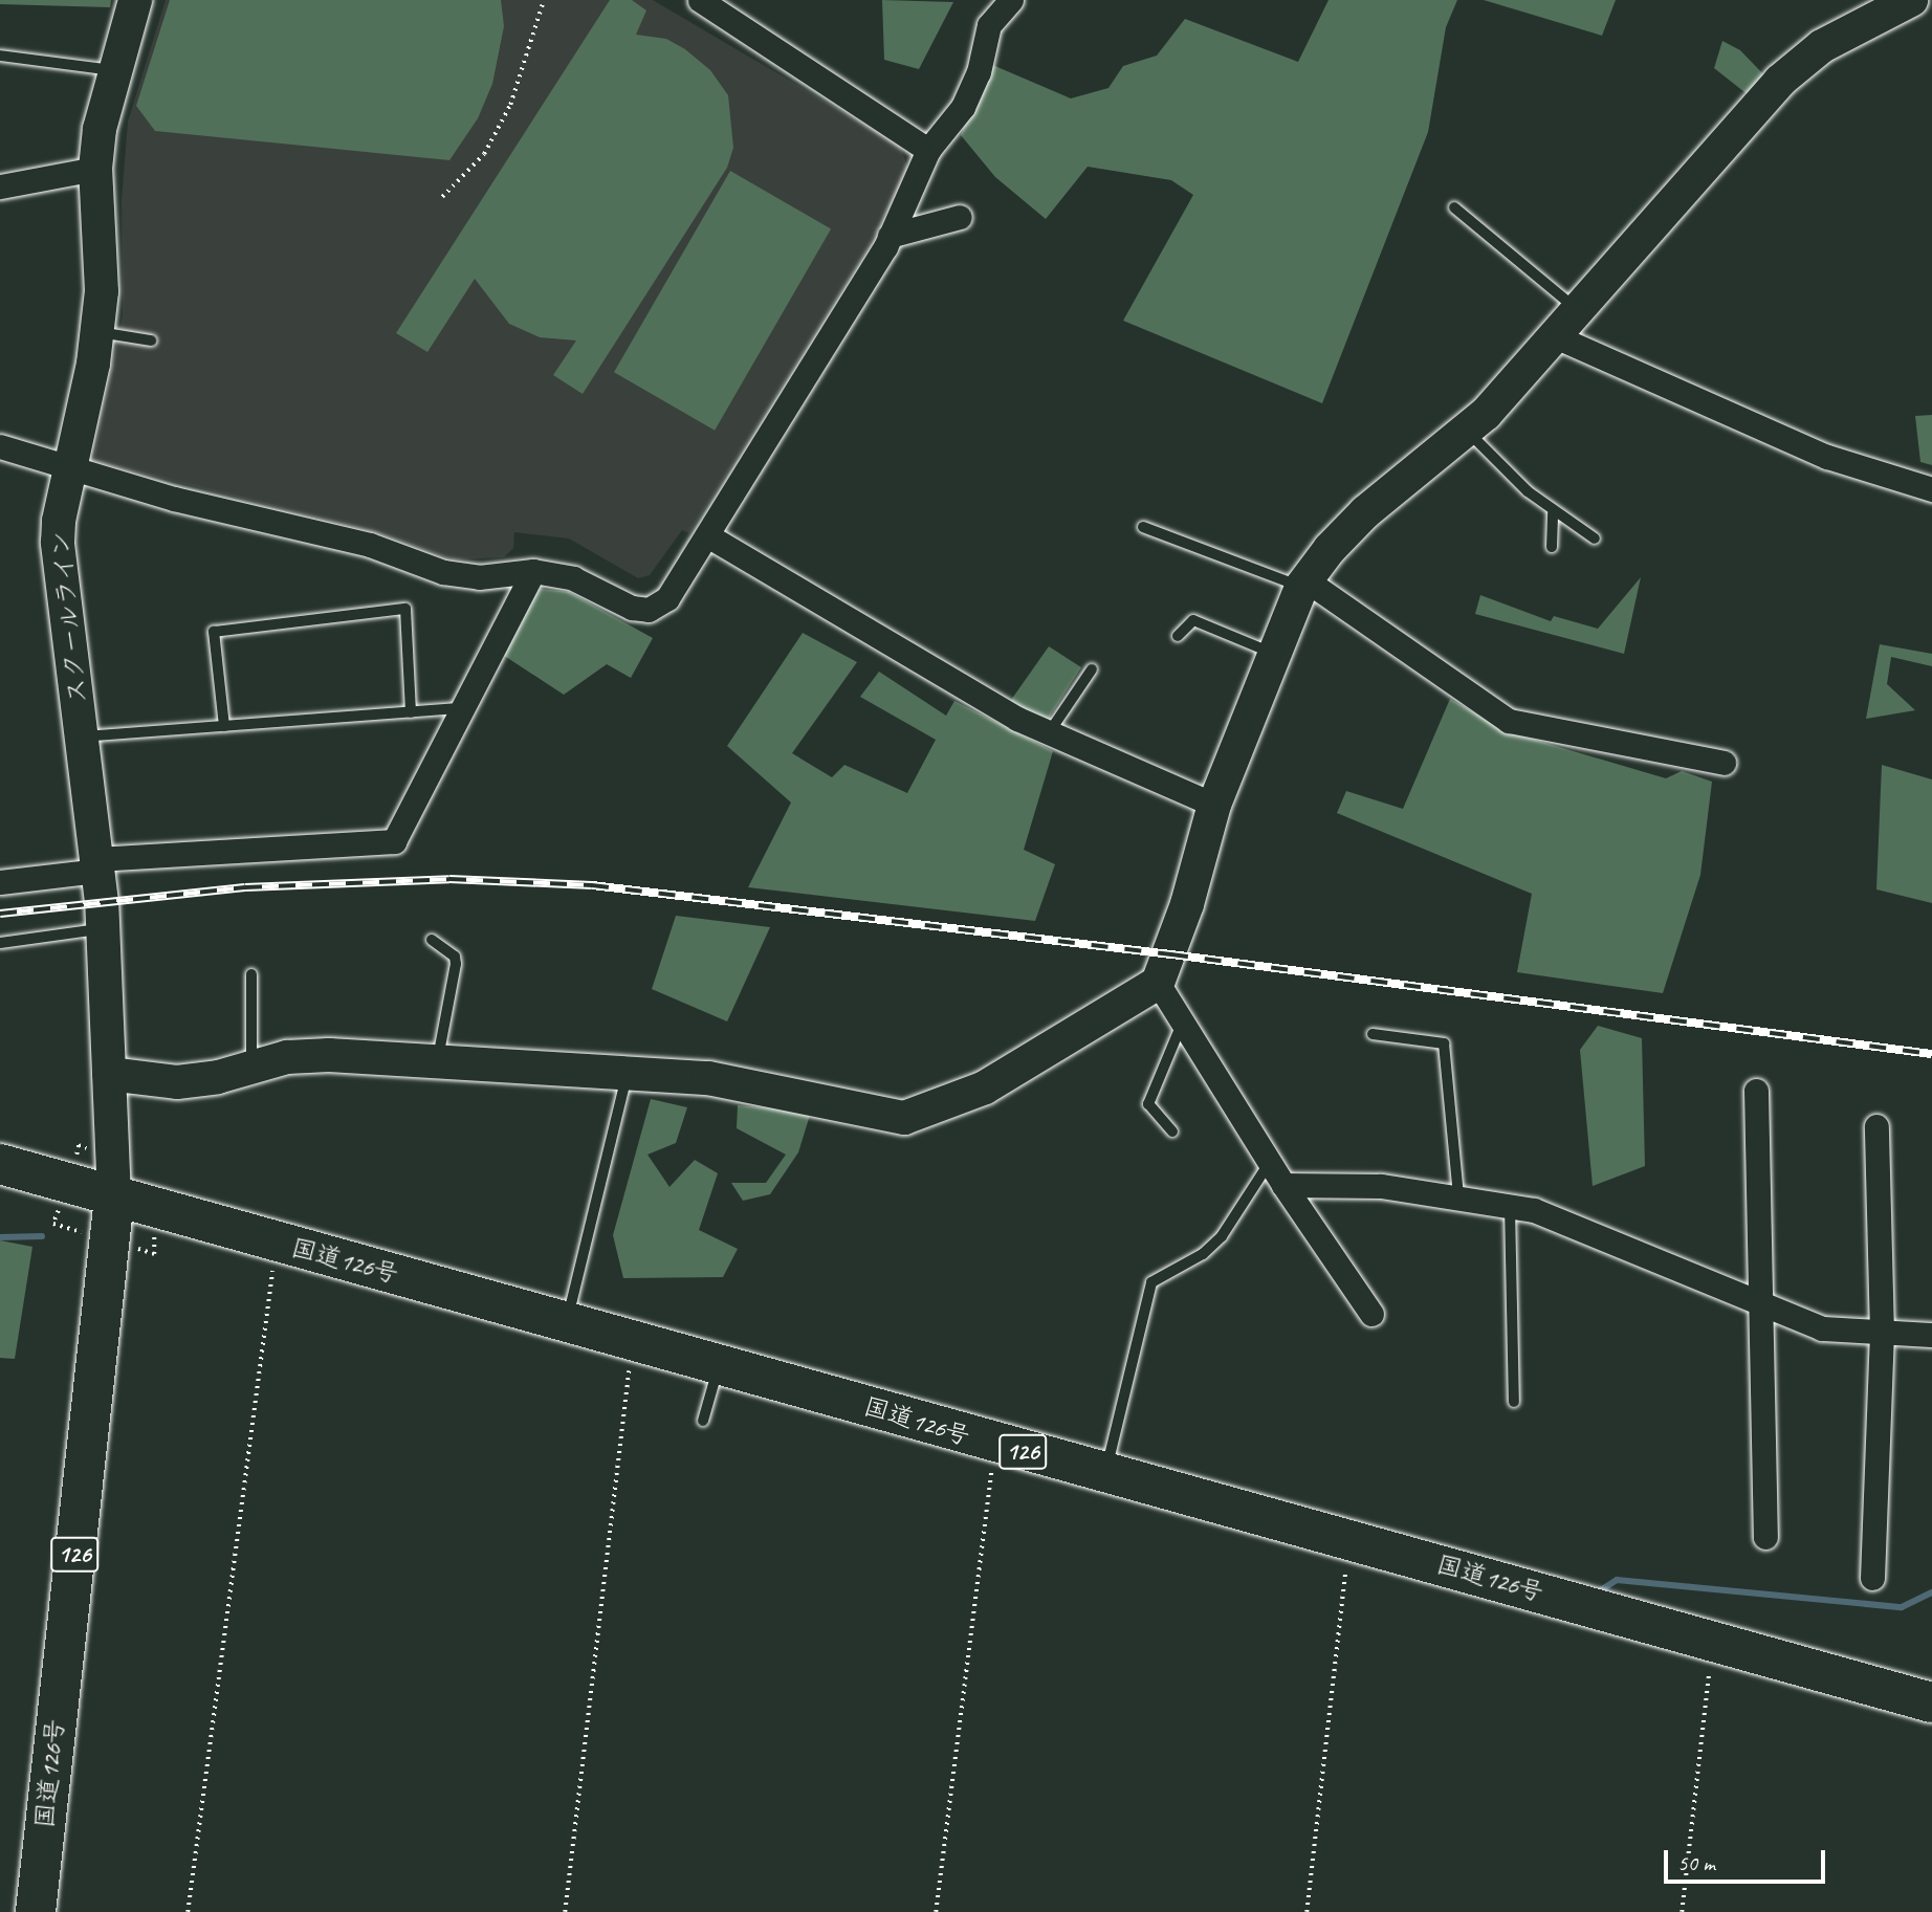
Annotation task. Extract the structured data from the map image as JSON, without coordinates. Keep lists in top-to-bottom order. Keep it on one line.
{"streets":{"highway":["国道126号","126"],"street":["スクールライン"]},"crossings":[["スクールライン","国道126号"]],"scale_bar":"50 m"}
